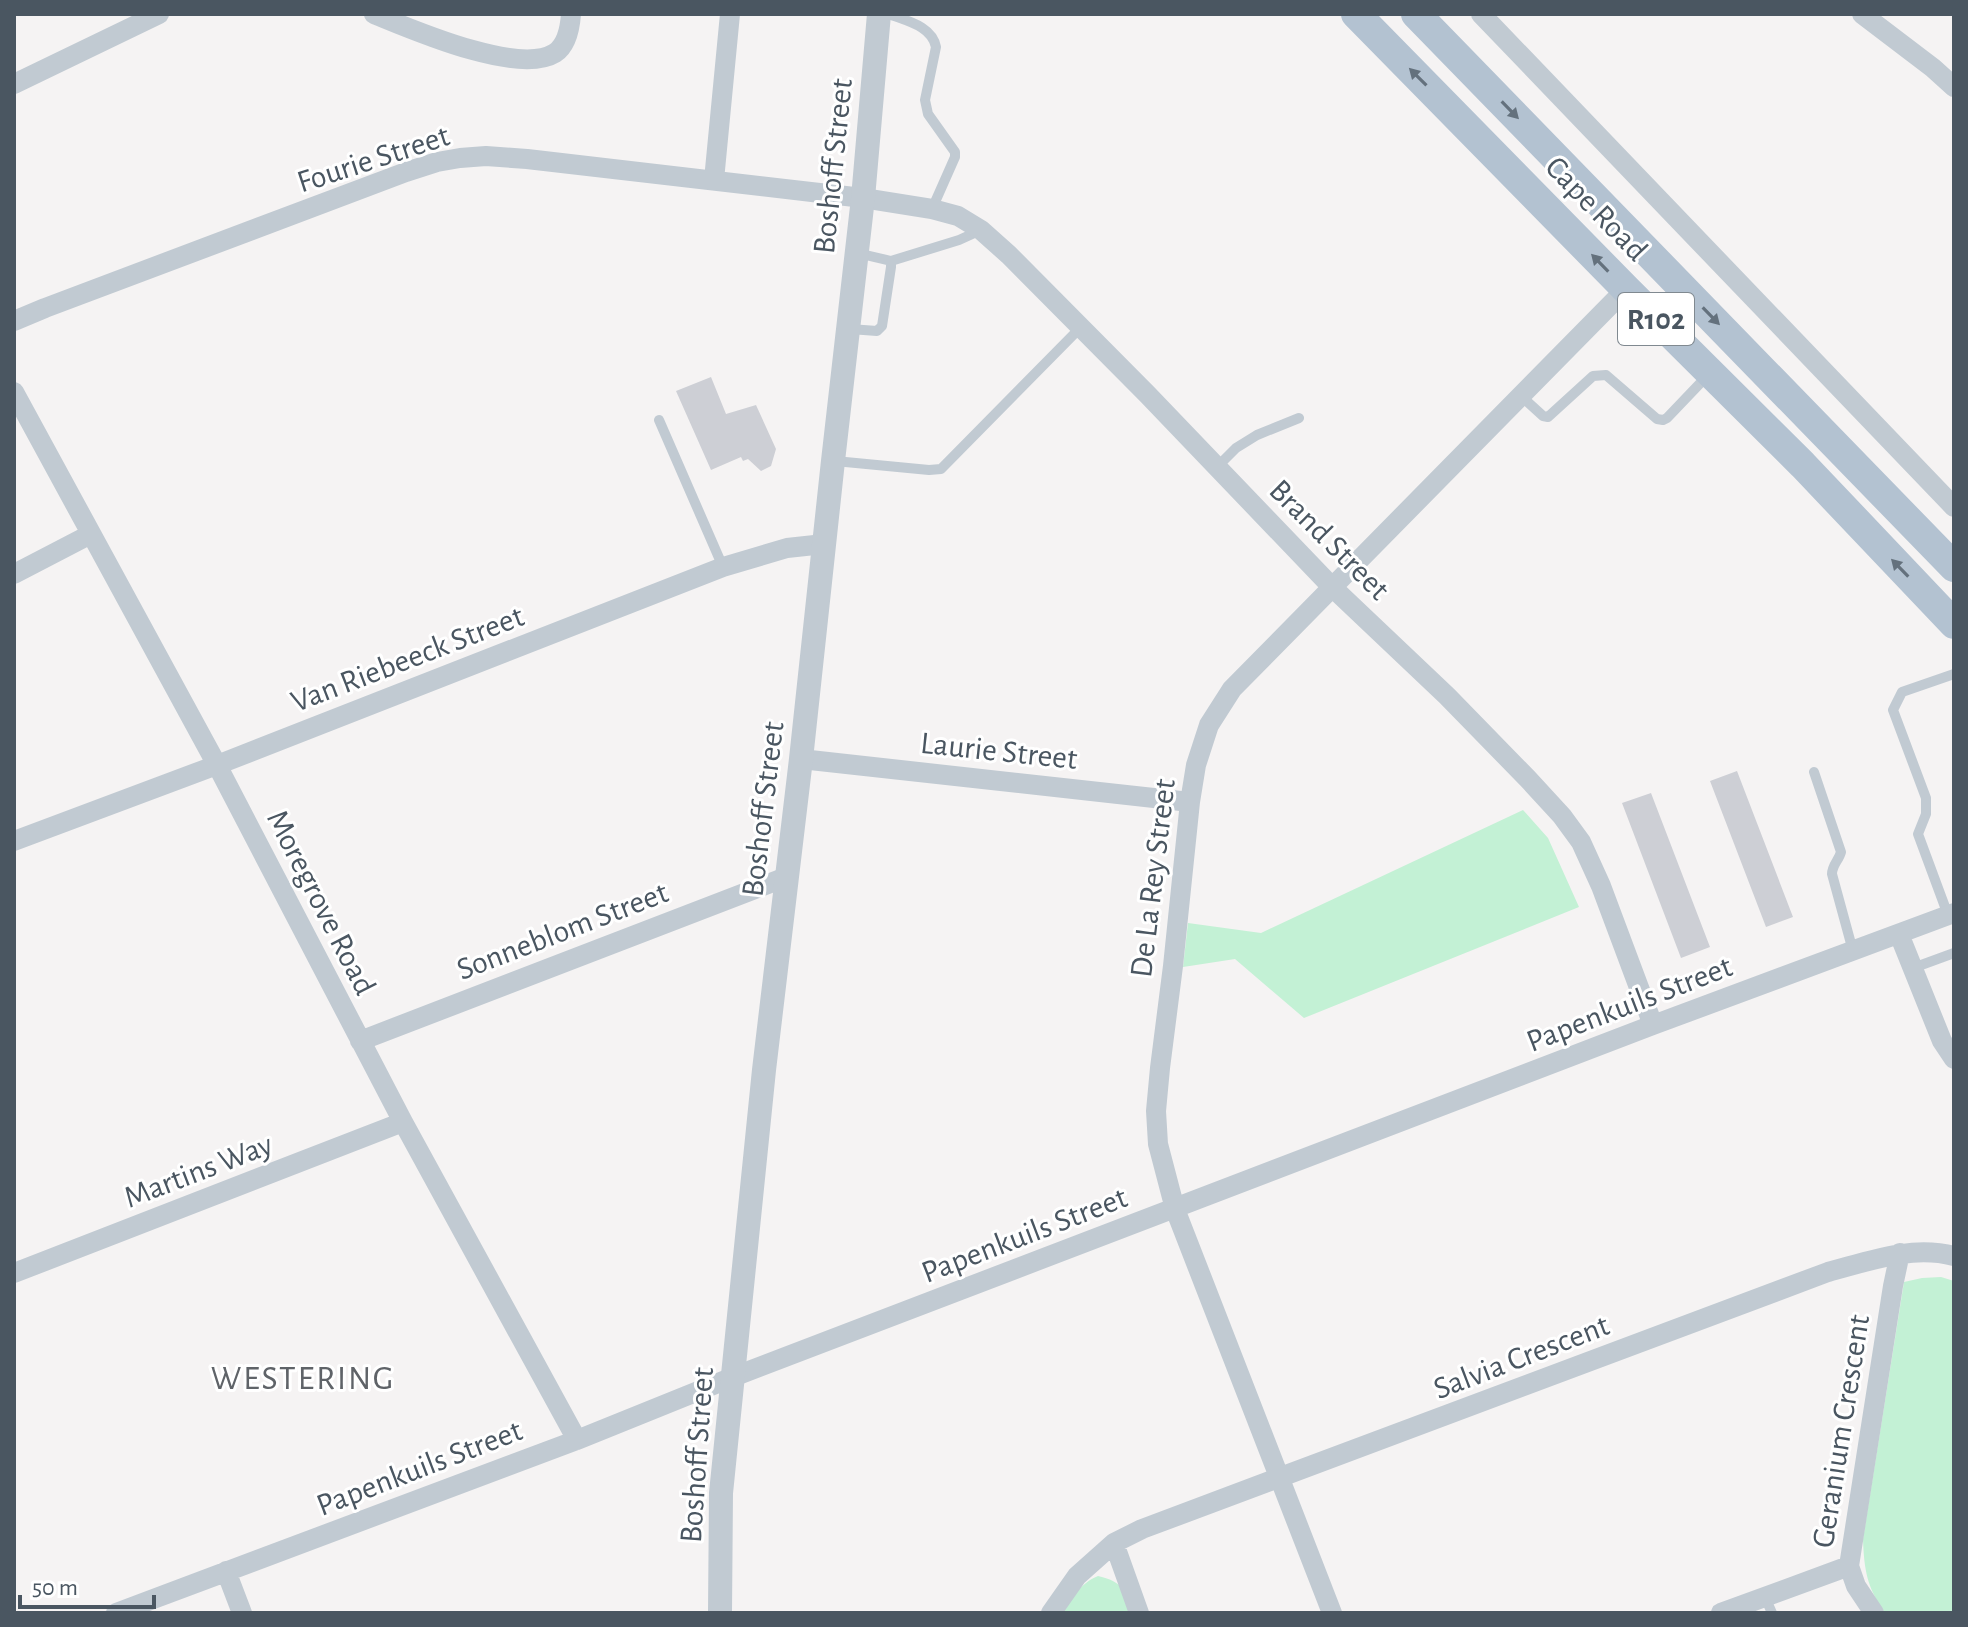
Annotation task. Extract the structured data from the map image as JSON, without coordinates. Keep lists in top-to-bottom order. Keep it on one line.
{"streets":{"main road":["Cape Road","R102"],"street":["Fourie Street","Boshoff Street","Brand Street","Van Riebeeck Street","Laurie Street","De La Rey Street","Moregrove Road","Sonneblom Street","Papenkuils Street","Martins Way","Salvia Crescent","Geranium Crescent"]},"crossings":[["Fourie Street","Boshoff Street"],["Fourie Street","Brand Street"],["Boshoff Street","Brand Street"],["Boshoff Street","Van Riebeeck Street"],["Boshoff Street","Laurie Street"],["Boshoff Street","Sonneblom Street"],["Boshoff Street","Papenkuils Street"],["Cape Road","De La Rey Street"],["Brand Street","De La Rey Street"],["Brand Street","Papenkuils Street"],["Van Riebeeck Street","Moregrove Road"],["Laurie Street","De La Rey Street"],["De La Rey Street","Papenkuils Street"],["De La Rey Street","Salvia Crescent"],["Moregrove Road","Sonneblom Street"],["Moregrove Road","Papenkuils Street"],["Moregrove Road","Martins Way"],["Salvia Crescent","Geranium Crescent"]],"districts":["WESTERING"],"scale_bar":"50 m"}
